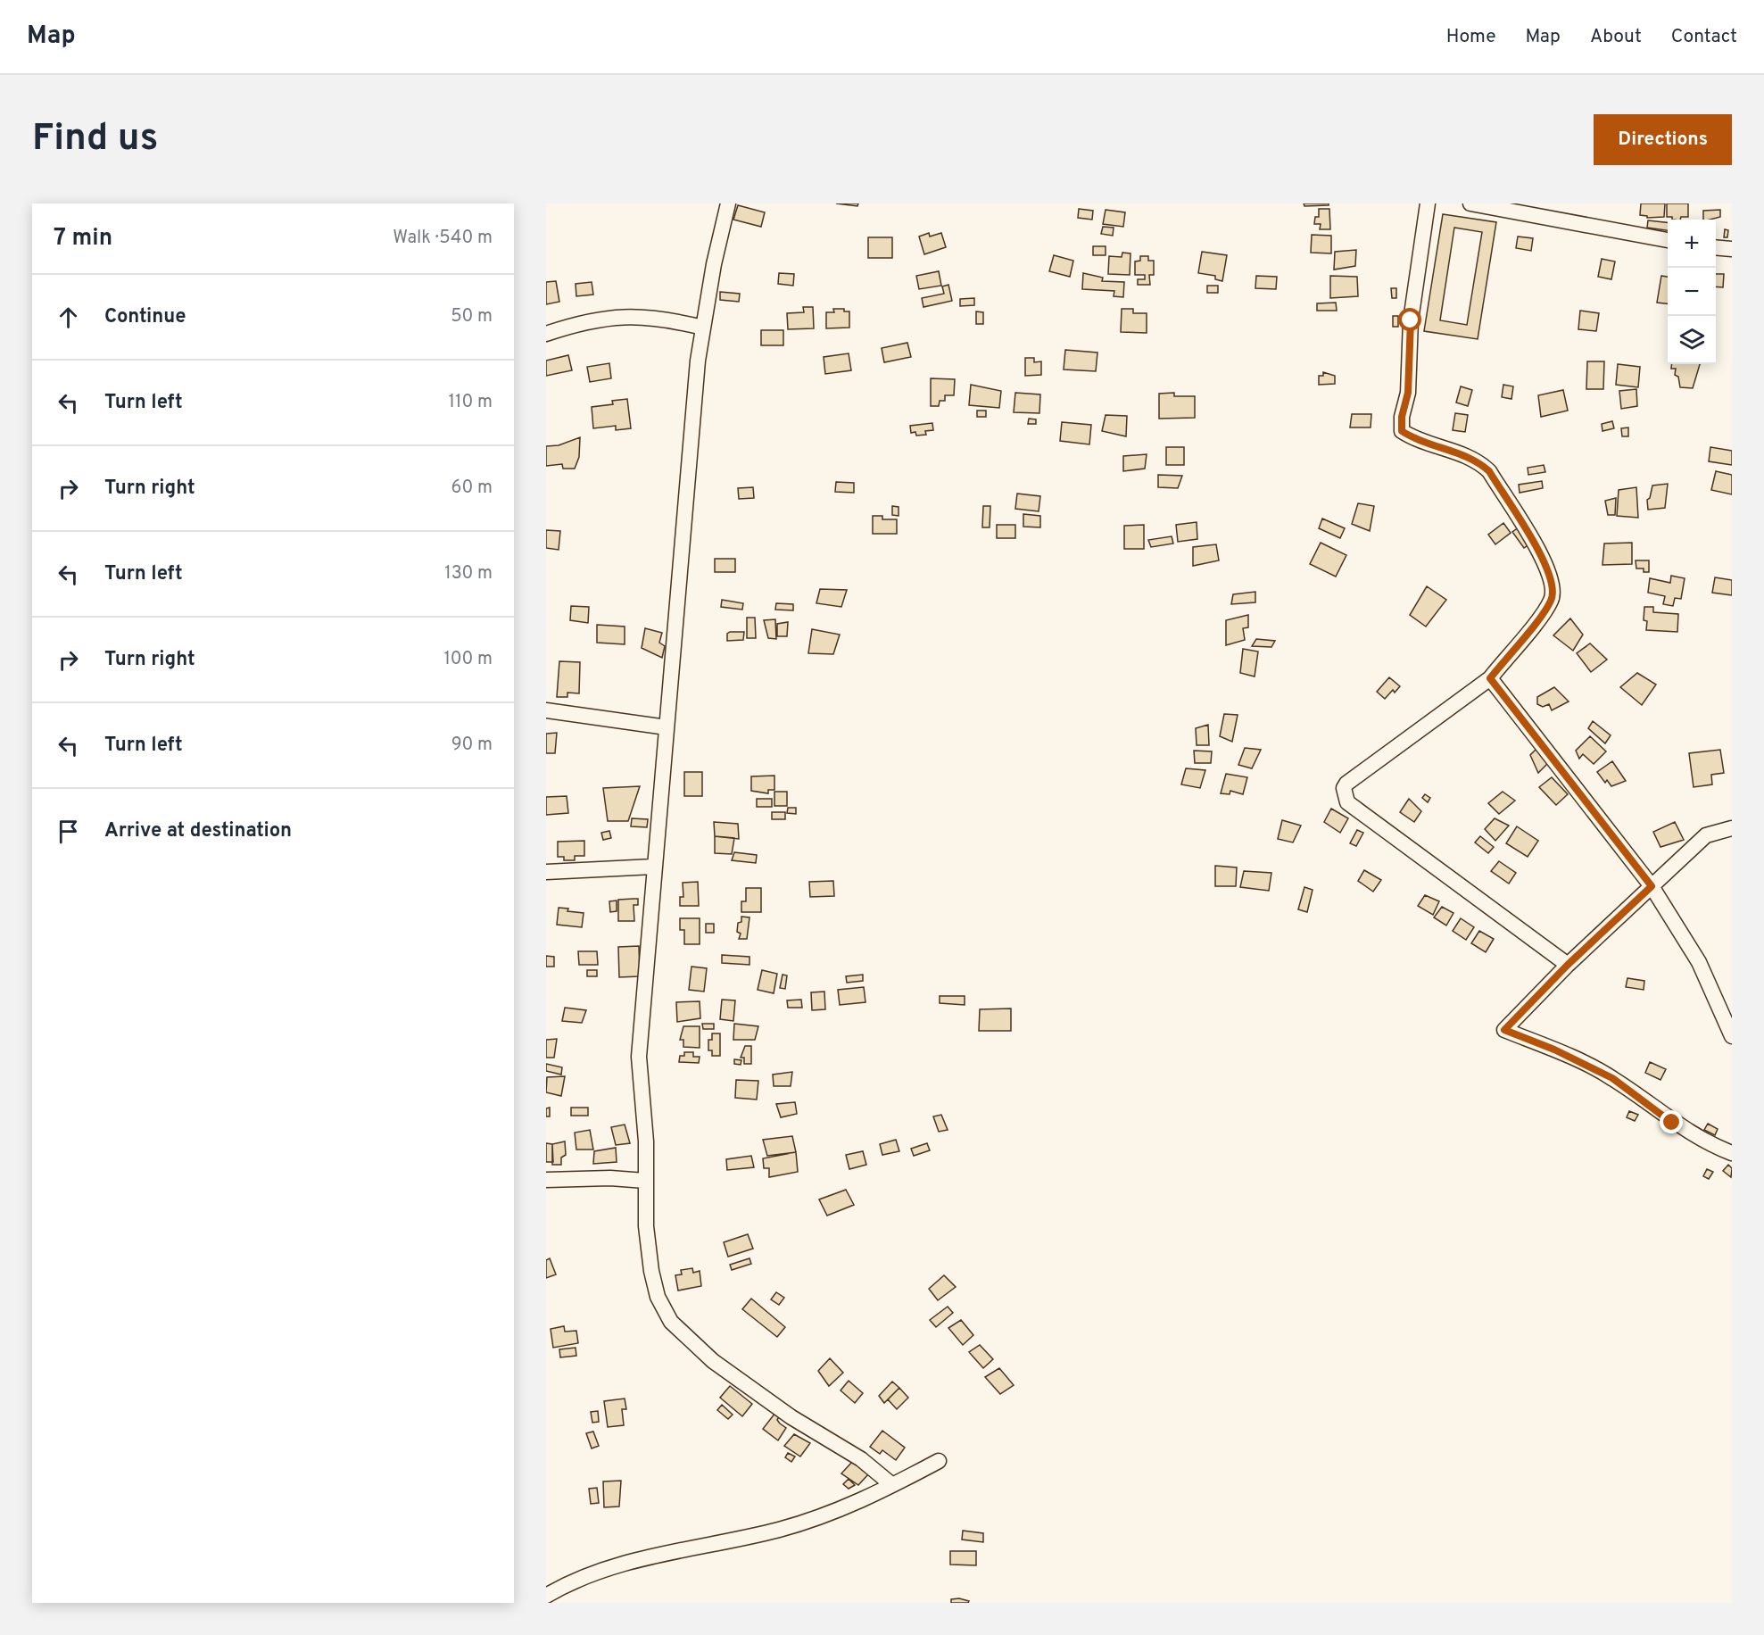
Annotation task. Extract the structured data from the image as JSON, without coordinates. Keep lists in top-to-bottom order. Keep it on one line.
{"page":{"header":"Map","nav":["Home","Map","About","Contact"],"buttons":"Directions","title":"Find us","heading":["7 min","Walk · 540 m"],"map_buttons":["+","−"],"list":[["Continue","50 m"],["Turn left","110 m"],["Turn right","60 m"],["Turn left","130 m"],["Turn right","100 m"],["Turn left","90 m"],"Arrive at destination"]}}
